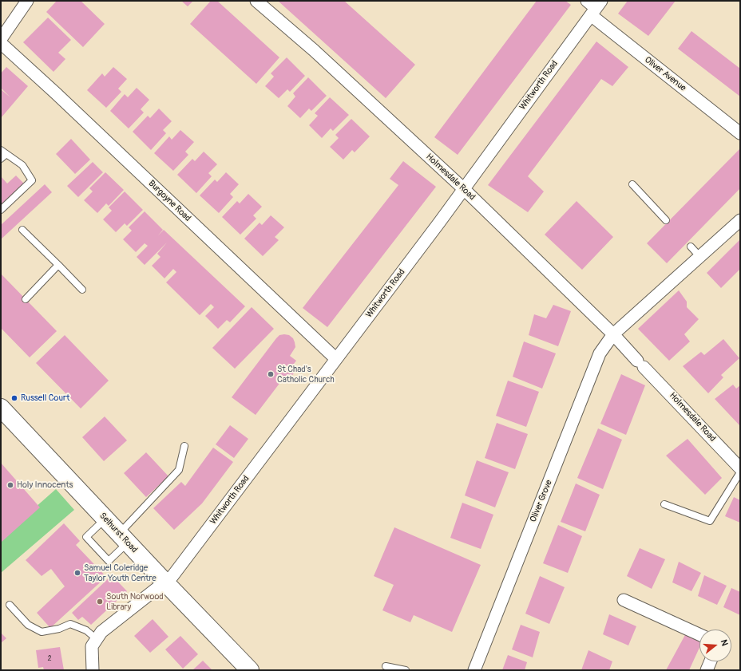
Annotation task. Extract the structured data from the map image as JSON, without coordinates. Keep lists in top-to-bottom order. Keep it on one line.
{"streets":{"main road":["Selhurst Road"],"street":["Oliver Avenue","Whitworth Road","Holmesdale Road","Burgoyne Road","Oliver Grove"]},"crossings":[["Oliver Avenue","Whitworth Road"],["Whitworth Road","Holmesdale Road"],["Whitworth Road","Burgoyne Road"],["Whitworth Road","Selhurst Road"],["Holmesdale Road","Oliver Grove"]],"places":["St Chad's Catholic Church","Russell Court","Holy Innocents","Samuel Coleridge Taylor Youth Centre","South Norwood Library"],"house_numbers":["2"],"north":"right"}
